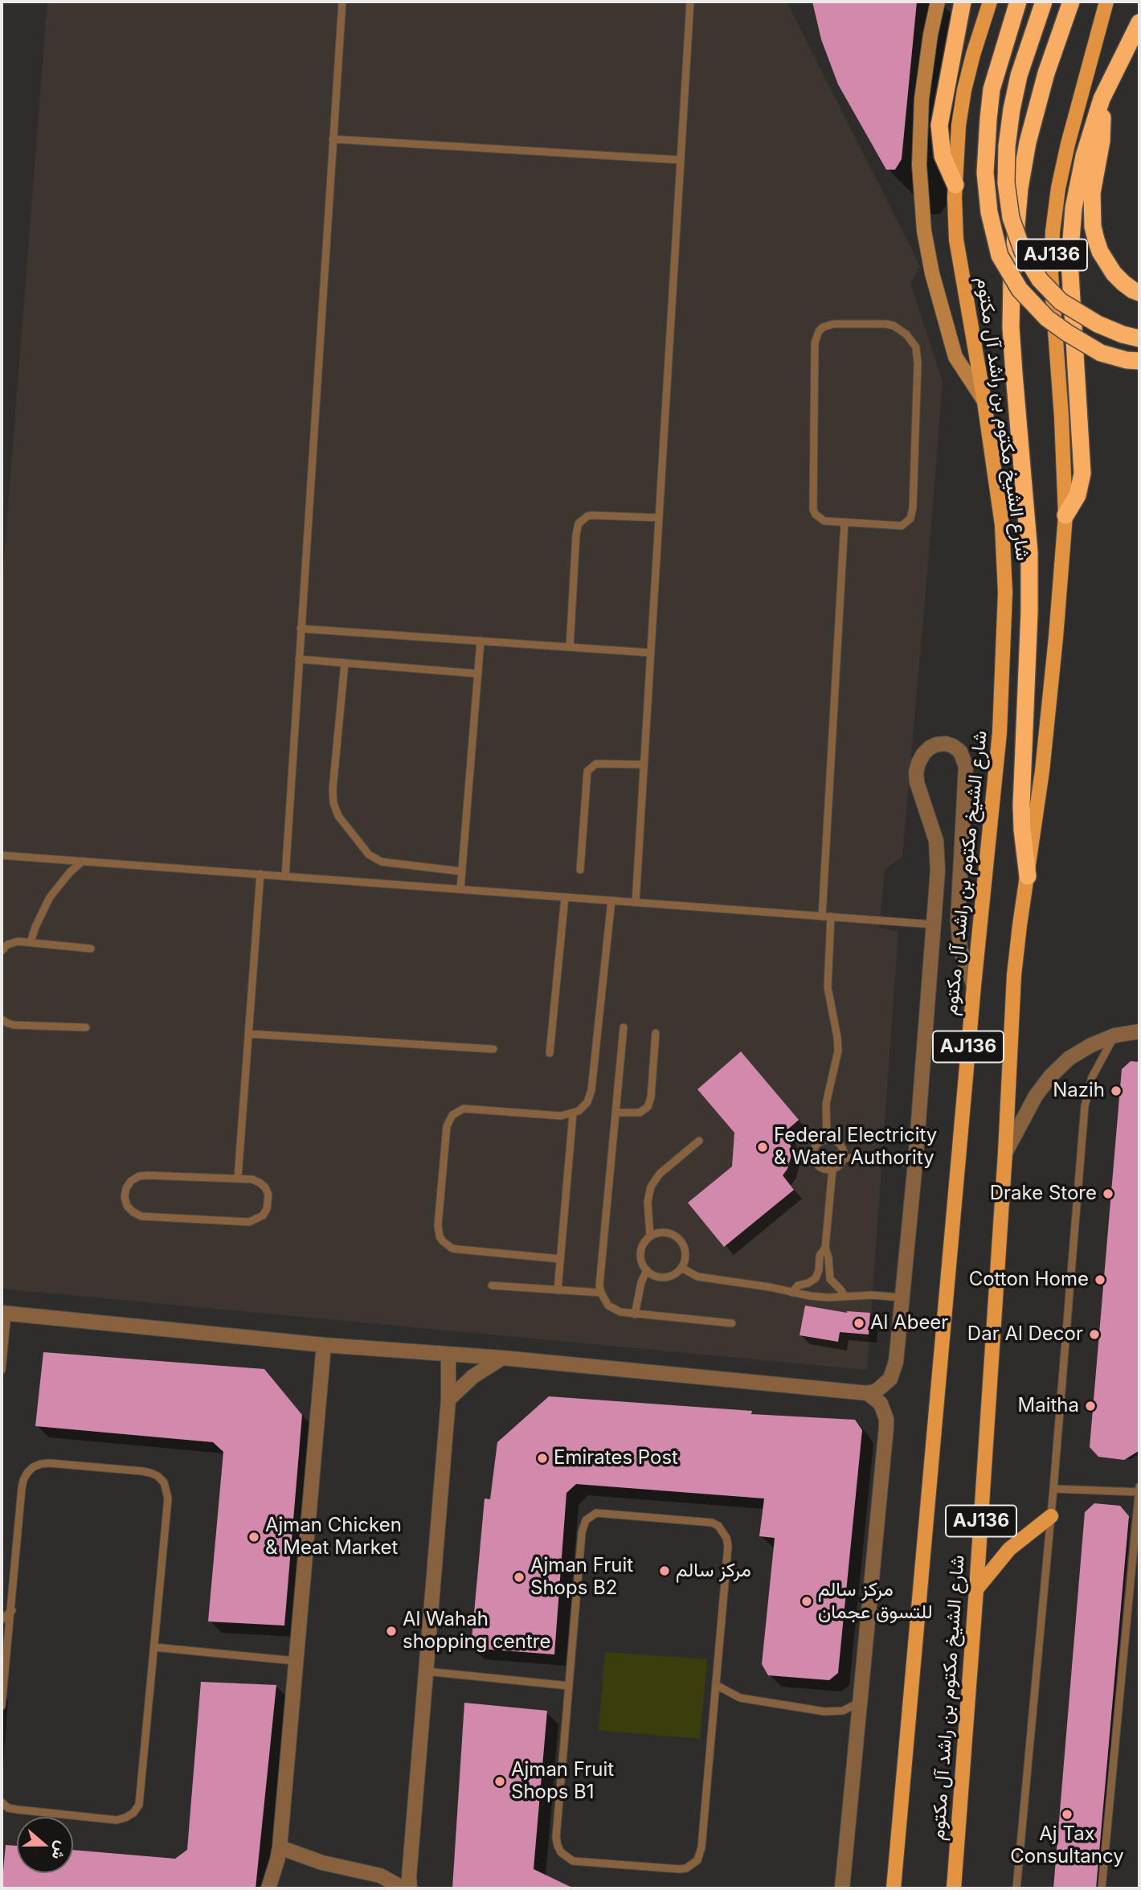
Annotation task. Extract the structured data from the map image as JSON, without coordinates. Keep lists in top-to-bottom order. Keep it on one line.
{"streets":{"main road":["AJ136","شارع الشيخ مكتوم بن راشد آل مكتوم"]},"places":["Nazih","Federal Electricity & Water Authority","Drake Store","Cotton Home","Al Abeer","Dar Al Decor","Maitha","Emirates Post","Ajman Chicken & Meat Market","مركز سالم","Ajman Fruit Shops B2","مركز سالم للتسوق عجمان","Al Wahah shopping centre","Ajman Fruit Shops B1","Aj Tax Consultancy"],"north":"right"}
